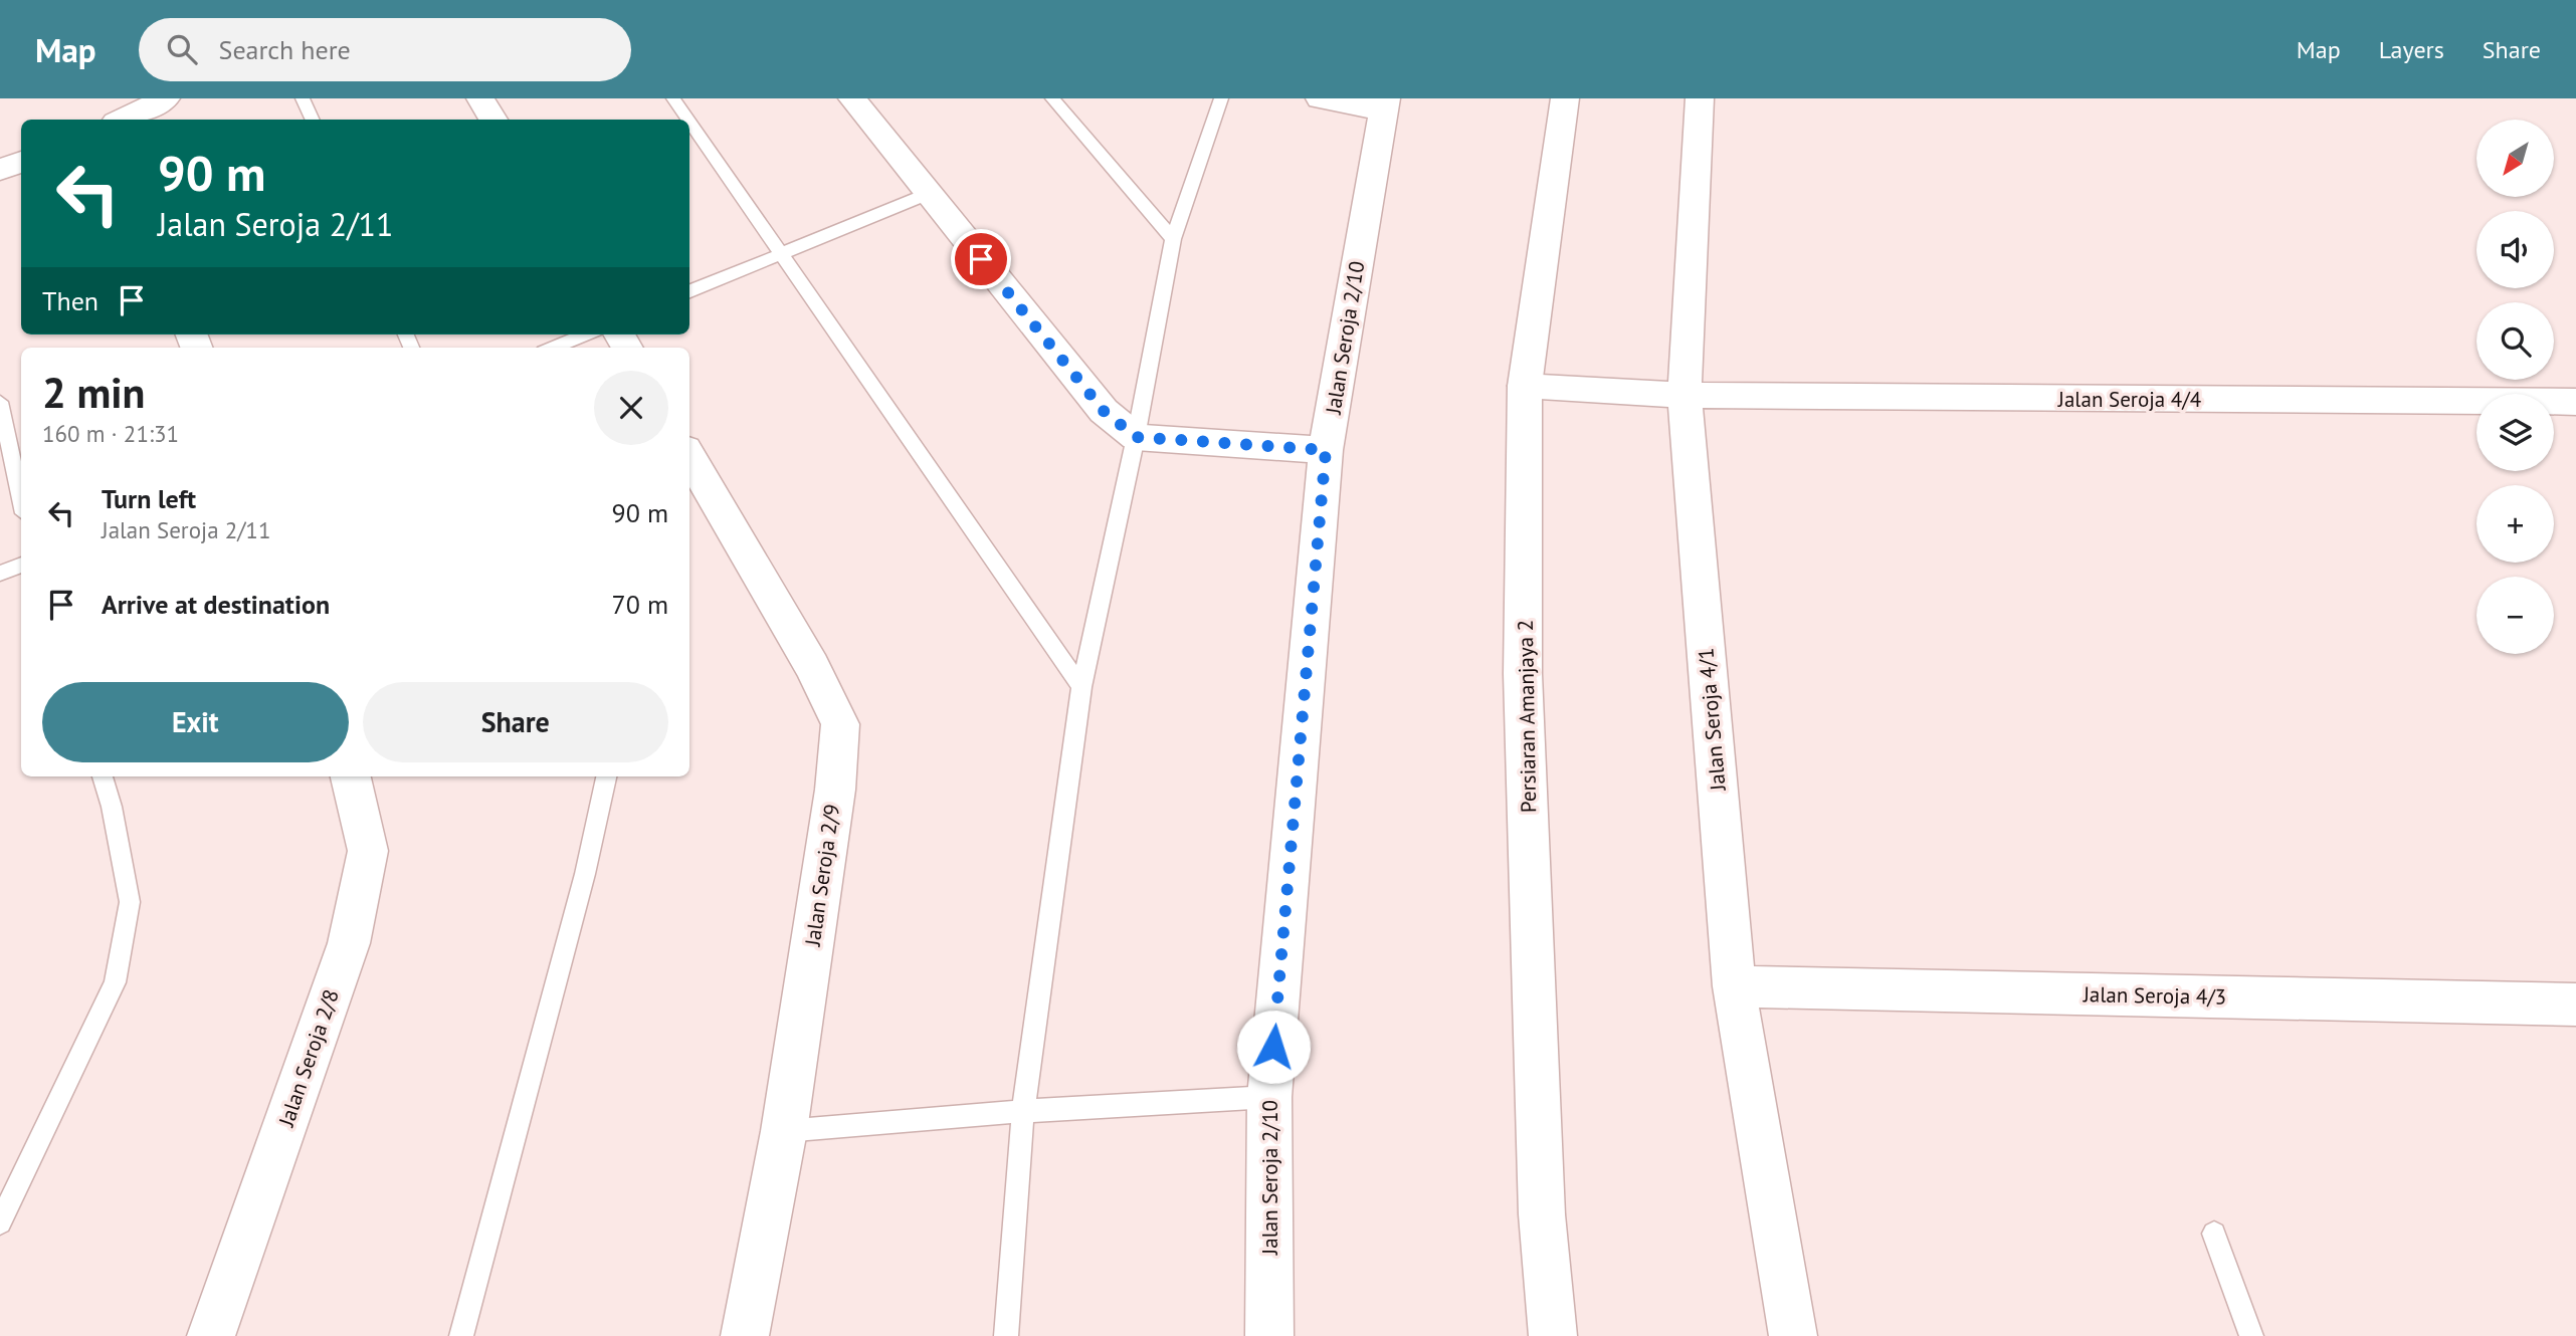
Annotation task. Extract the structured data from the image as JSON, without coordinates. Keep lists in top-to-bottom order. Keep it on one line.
{"streets":{"street":["Jalan Seroja 2/10","Jalan Seroja 4/4","Persiaran Amanjaya 2","Jalan Seroja 4/1","Jalan Seroja 2/9","Jalan Seroja 4/3","Jalan Seroja 2/8"]},"crossings":[["Jalan Seroja 4/4","Persiaran Amanjaya 2"],["Jalan Seroja 4/4","Jalan Seroja 4/1"],["Jalan Seroja 4/1","Jalan Seroja 4/3"]],"north":"bottom left","page":{"header":"Map","search":"Search here","nav":["Map","Layers","Share"],"map_buttons":["+","−"],"turn":["90 m","Jalan Seroja 2/11"],"then":"Then","heading":["2 min","160 m · 21:31"],"list":[{"name":"Turn left","note":"Jalan Seroja 2/11","value":"90 m"},{"name":"Arrive at destination","value":"70 m"}],"buttons":["Exit","Share"]}}
